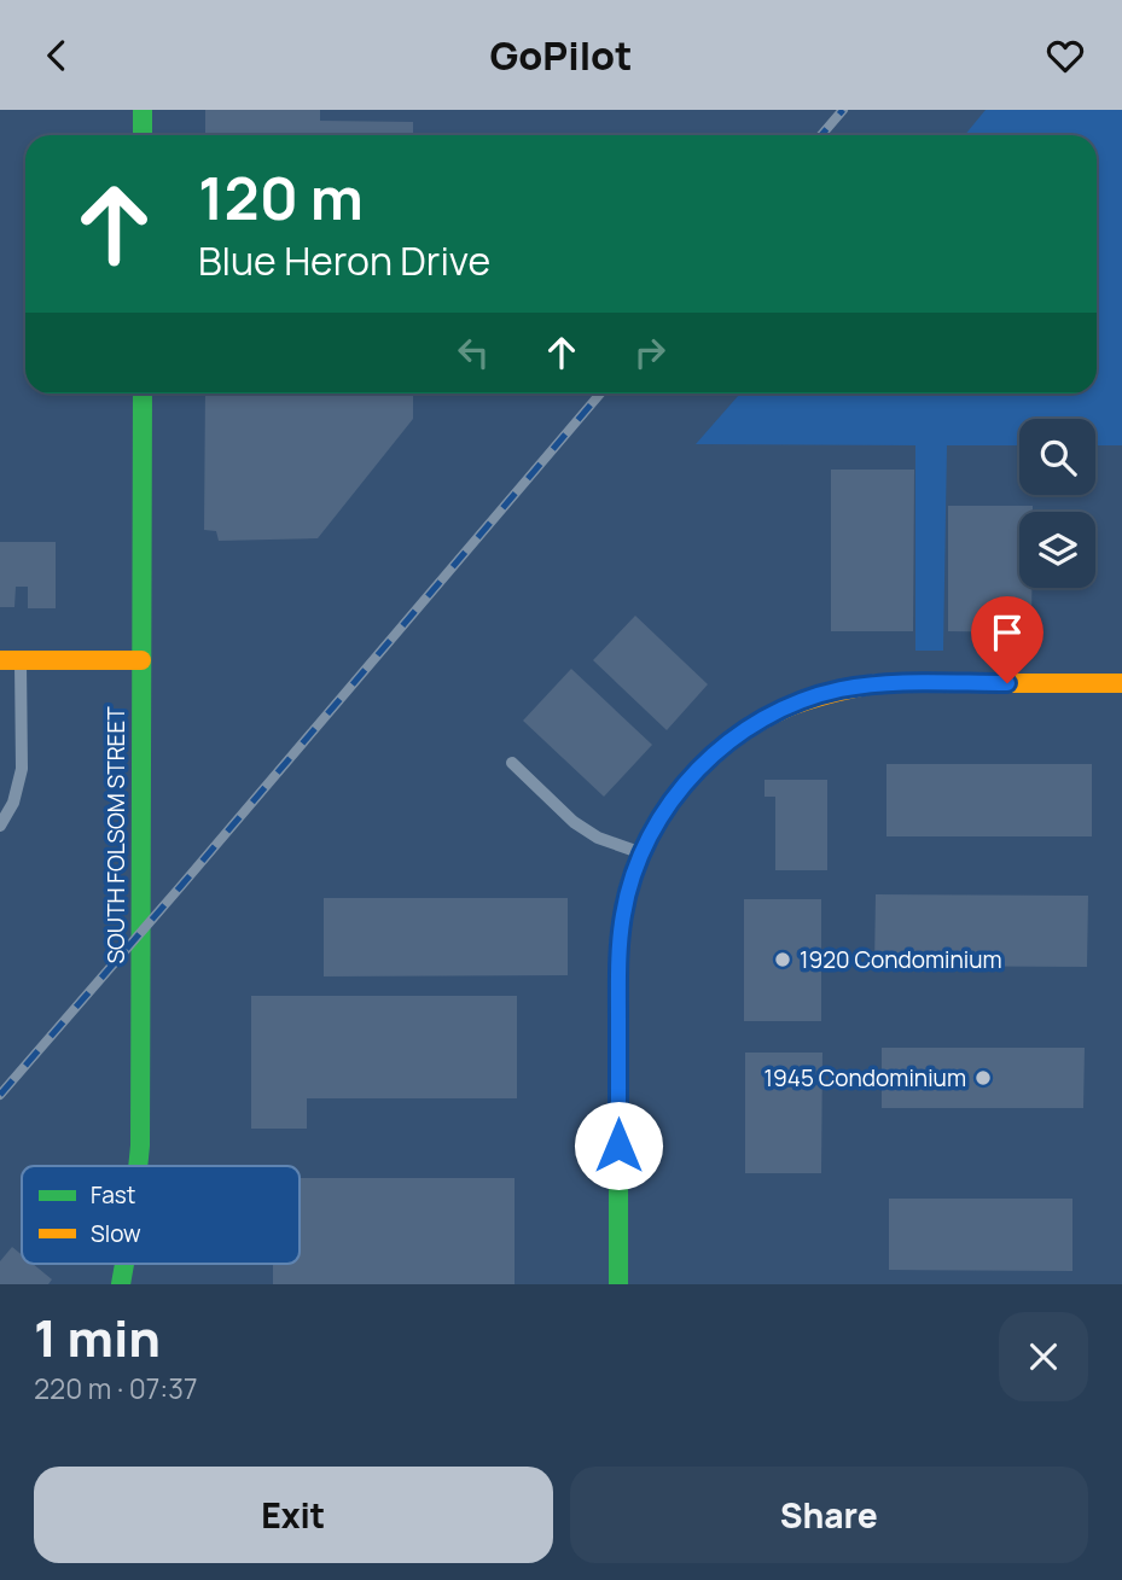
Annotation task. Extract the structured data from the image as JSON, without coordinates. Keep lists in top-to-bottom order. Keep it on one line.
{"streets":{"street":["SOUTH FOLSOM STREET"]},"places":["1920 Condominium","1945 Condominium"],"legend":["Fast","Slow"],"page":{"header":"GoPilot","turn":["120 m","Blue Heron Drive"],"heading":["1 min","220 m · 07:37"],"buttons":["Exit","Share"]}}
